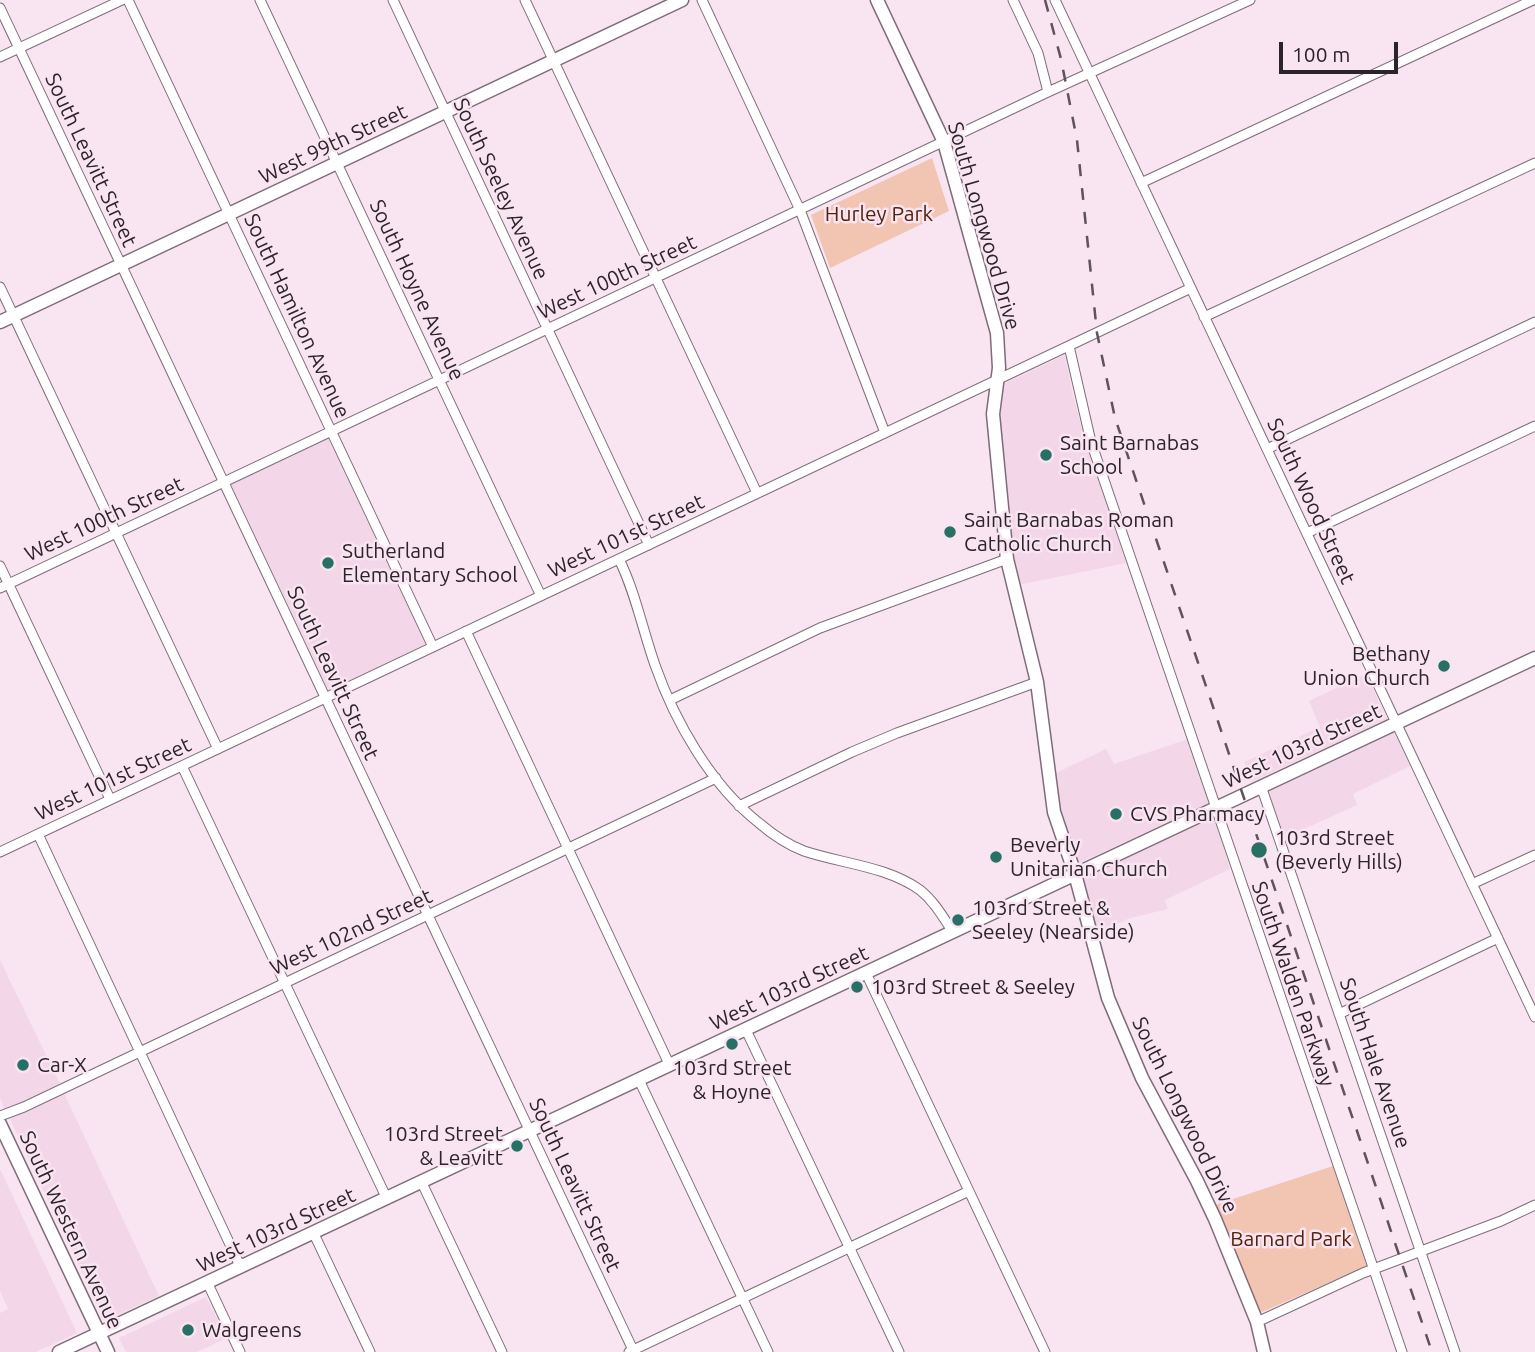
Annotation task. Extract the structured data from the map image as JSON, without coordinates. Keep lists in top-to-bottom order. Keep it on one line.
{"streets":{"street":["West 99th Street","South Leavitt Street","South Seeley Avenue","South Longwood Drive","West 100th Street","South Hoyne Avenue","South Hamilton Avenue","South Wood Street","West 101st Street","West 103rd Street","West 102nd Street","South Walden Parkway","South Hale Avenue","South Western Avenue"]},"crossings":[["West 99th Street","South Leavitt Street"],["West 99th Street","South Seeley Avenue"],["West 99th Street","South Hoyne Avenue"],["West 99th Street","South Hamilton Avenue"],["South Leavitt Street","West 100th Street"],["South Leavitt Street","West 101st Street"],["South Leavitt Street","West 103rd Street"],["South Leavitt Street","West 102nd Street"],["South Seeley Avenue","West 100th Street"],["South Seeley Avenue","West 101st Street"],["South Longwood Drive","West 100th Street"],["South Longwood Drive","West 101st Street"],["South Longwood Drive","West 103rd Street"],["West 100th Street","South Hoyne Avenue"],["West 100th Street","South Hamilton Avenue"],["West 100th Street","South Wood Street"],["South Hoyne Avenue","West 101st Street"],["South Hamilton Avenue","West 101st Street"],["South Wood Street","West 101st Street"],["South Wood Street","West 103rd Street"],["West 101st Street","South Walden Parkway"],["West 103rd Street","South Walden Parkway"],["West 103rd Street","South Hale Avenue"],["West 103rd Street","South Western Avenue"]],"parks":["Hurley Park","Barnard Park"],"places":["Saint Barnabas School","Saint Barnabas Roman Catholic Church","Sutherland Elementary School","Bethany Union Church","CVS Pharmacy","103rd Street (Beverly Hills)","Beverly Unitarian Church","103rd Street & Seeley (Nearside)","103rd Street & Seeley","103rd Street & Hoyne","Car-X","103rd Street & Leavitt","Walgreens"],"scale_bar":"100 m"}
